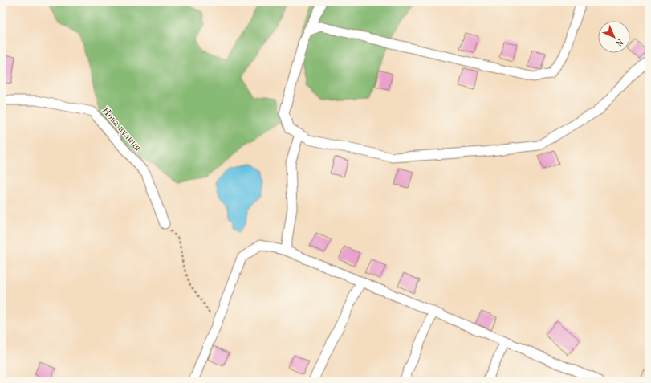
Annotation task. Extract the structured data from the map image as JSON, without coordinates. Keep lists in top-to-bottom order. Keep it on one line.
{"streets":{"street":["Нова вулиця"]},"north":"bottom right"}
